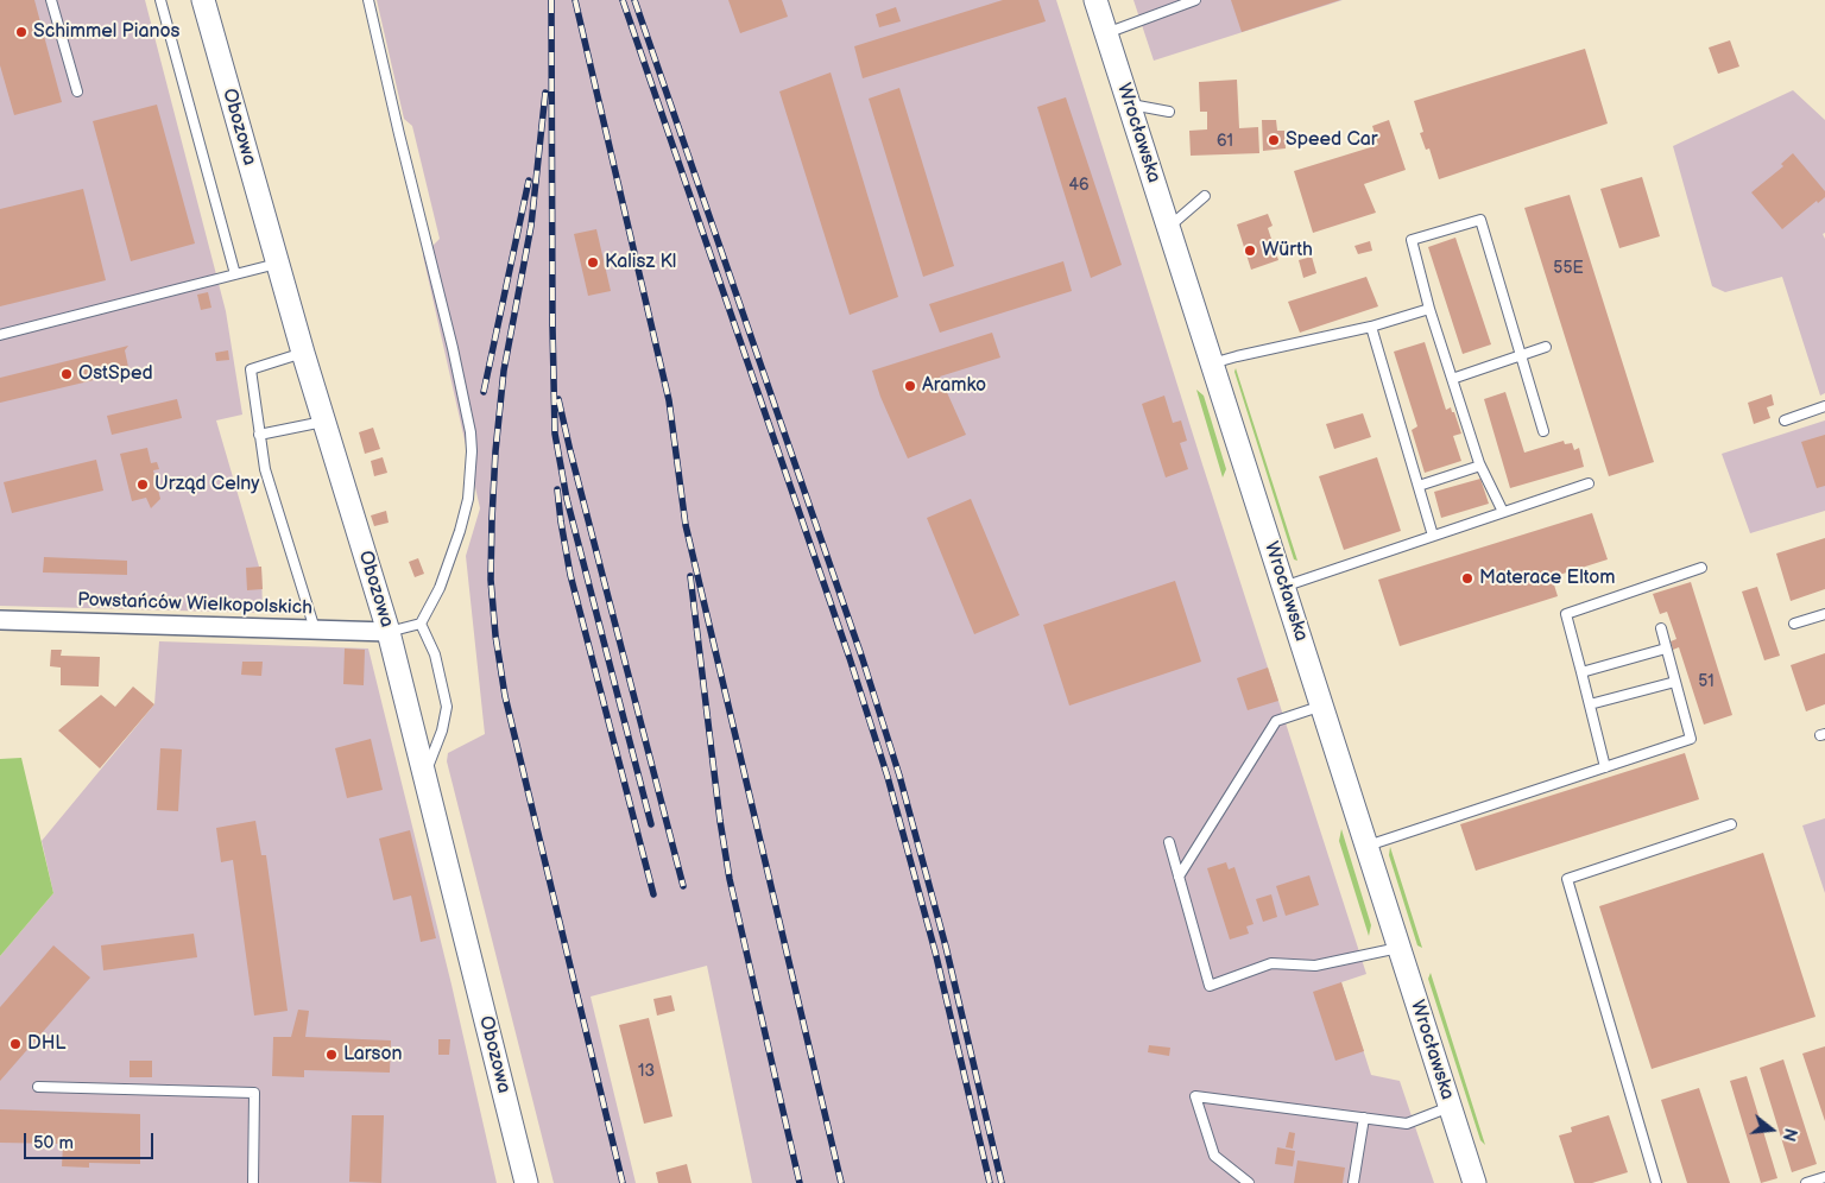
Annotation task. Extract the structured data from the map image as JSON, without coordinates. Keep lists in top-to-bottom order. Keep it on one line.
{"streets":{"street":["Obozowa","Wrocławska","Powstańców Wielkopolskich"]},"crossings":[["Obozowa","Powstańców Wielkopolskich"]],"places":["Schimmel Pianos","Speed Car","Würth","Kalisz Kl","OstSped","Aramko","Urząd Celny","Materace Eltom","DHL","Larson"],"house_numbers":["61","46","55E","51","13"],"scale_bar":"50 m","north":"right"}
